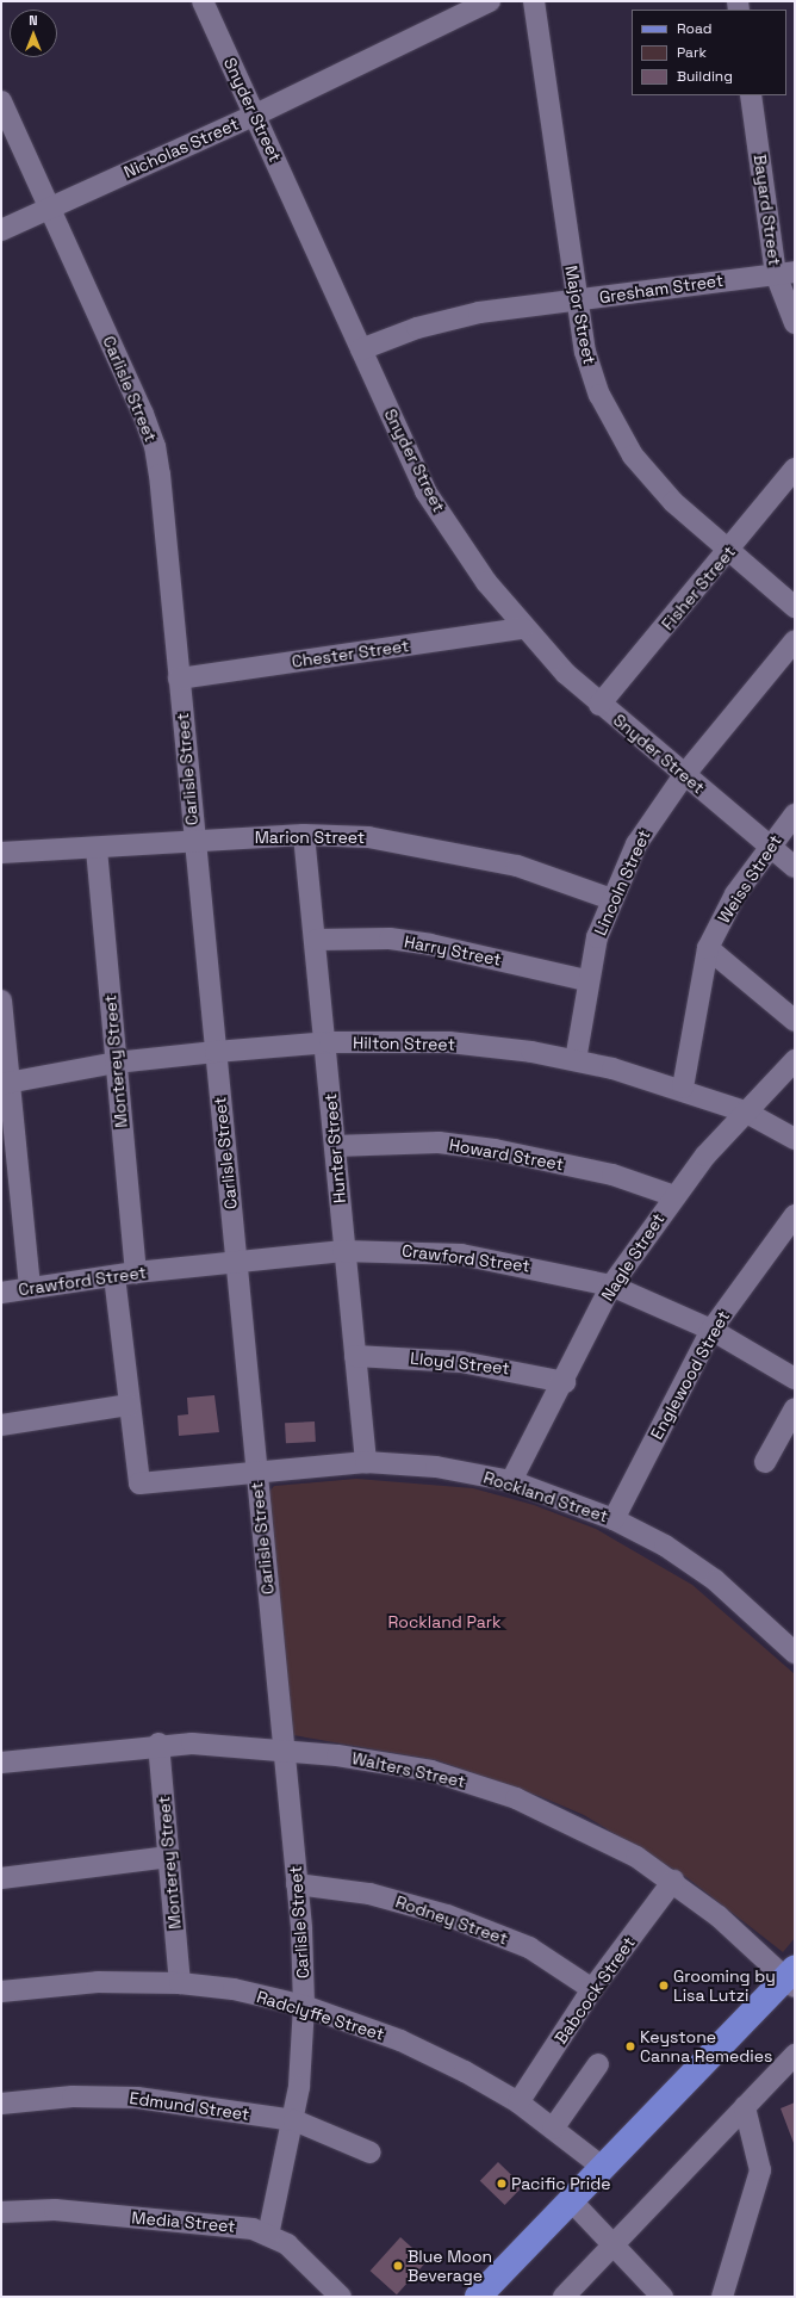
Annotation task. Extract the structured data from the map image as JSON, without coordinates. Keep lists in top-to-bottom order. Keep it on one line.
{"streets":{"street":["Snyder Street","Nicholas Street","Bayard Street","Gresham Street","Major Street","Carlisle Street","Fisher Street","Chester Street","Marion Street","Weiss Street","Lincoln Street","Harry Street","Hilton Street","Monterey Street","Hunter Street","Howard Street","Nagle Street","Crawford Street","Lloyd Street","Englewood Street","Rockland Street","Walters Street","Rodney Street","Babcock Street","Radclyffe Street","Edmund Street","Media Street"]},"crossings":[["Snyder Street","Nicholas Street"],["Snyder Street","Gresham Street"],["Snyder Street","Fisher Street"],["Snyder Street","Chester Street"],["Snyder Street","Weiss Street"],["Snyder Street","Lincoln Street"],["Nicholas Street","Carlisle Street"],["Bayard Street","Gresham Street"],["Gresham Street","Major Street"],["Major Street","Fisher Street"],["Carlisle Street","Chester Street"],["Carlisle Street","Marion Street"],["Carlisle Street","Hilton Street"],["Carlisle Street","Crawford Street"],["Carlisle Street","Rockland Street"],["Carlisle Street","Walters Street"],["Carlisle Street","Rodney Street"],["Carlisle Street","Radclyffe Street"],["Carlisle Street","Edmund Street"],["Carlisle Street","Media Street"],["Marion Street","Lincoln Street"],["Marion Street","Monterey Street"],["Marion Street","Hunter Street"],["Weiss Street","Hilton Street"],["Lincoln Street","Harry Street"],["Lincoln Street","Hilton Street"],["Harry Street","Hunter Street"],["Hilton Street","Monterey Street"],["Hilton Street","Hunter Street"],["Hilton Street","Nagle Street"],["Monterey Street","Crawford Street"],["Monterey Street","Rockland Street"],["Monterey Street","Walters Street"],["Monterey Street","Radclyffe Street"],["Hunter Street","Howard Street"],["Hunter Street","Crawford Street"],["Hunter Street","Lloyd Street"],["Hunter Street","Rockland Street"],["Howard Street","Nagle Street"],["Nagle Street","Crawford Street"],["Nagle Street","Lloyd Street"],["Nagle Street","Rockland Street"],["Crawford Street","Englewood Street"],["Englewood Street","Rockland Street"],["Walters Street","Babcock Street"],["Rodney Street","Babcock Street"],["Babcock Street","Radclyffe Street"]],"parks":["Rockland Park"],"places":["Grooming by Lisa Lutzi","Keystone Canna Remedies","Pacific Pride","Blue Moon Beverage"],"legend":["Road","Park","Building"],"north":"top"}
